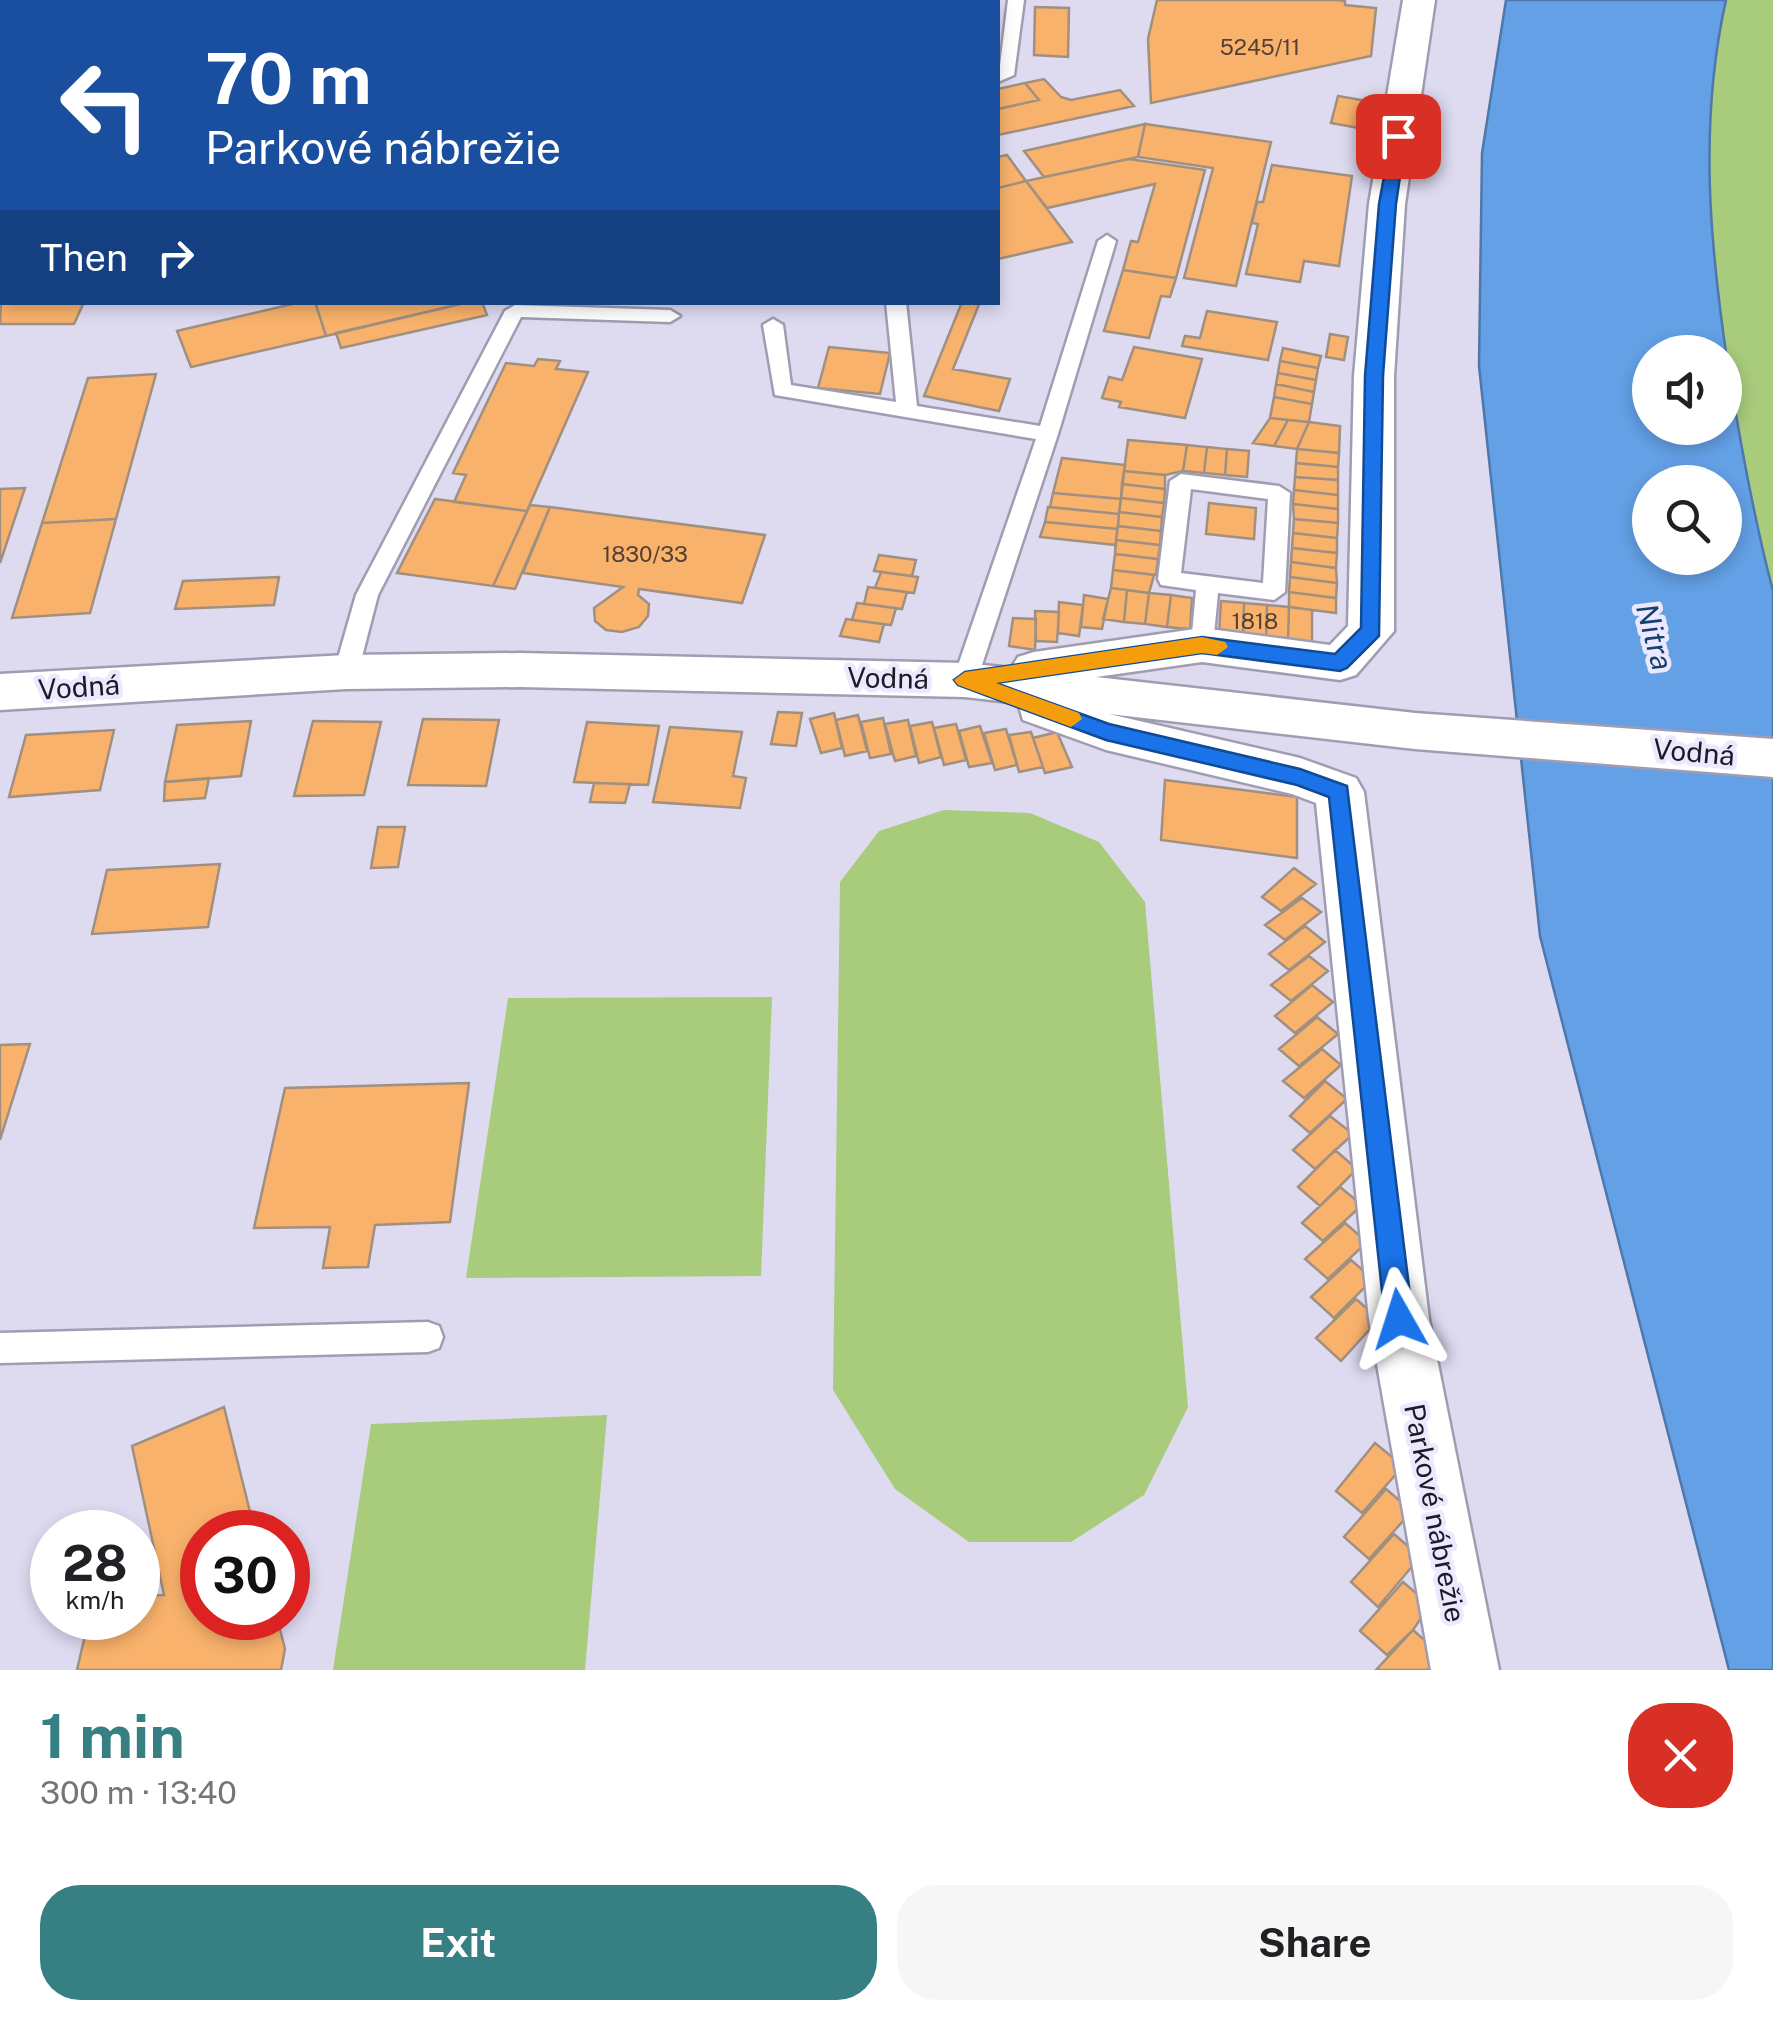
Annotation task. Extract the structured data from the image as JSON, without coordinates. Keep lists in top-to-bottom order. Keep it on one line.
{"streets":{"street":["Vodná","Parkové nábrežie"]},"crossings":[["Vodná","Parkové nábrežie"]],"water":["Nitra"],"house_numbers":["5245/11","1830/33","1818"],"page":{"turn":["70 m","Parkové nábrežie"],"then":"Then","speed":"28 km/h","limit":"30","heading":["1 min","300 m · 13:40"],"buttons":["Exit","Share"]}}
